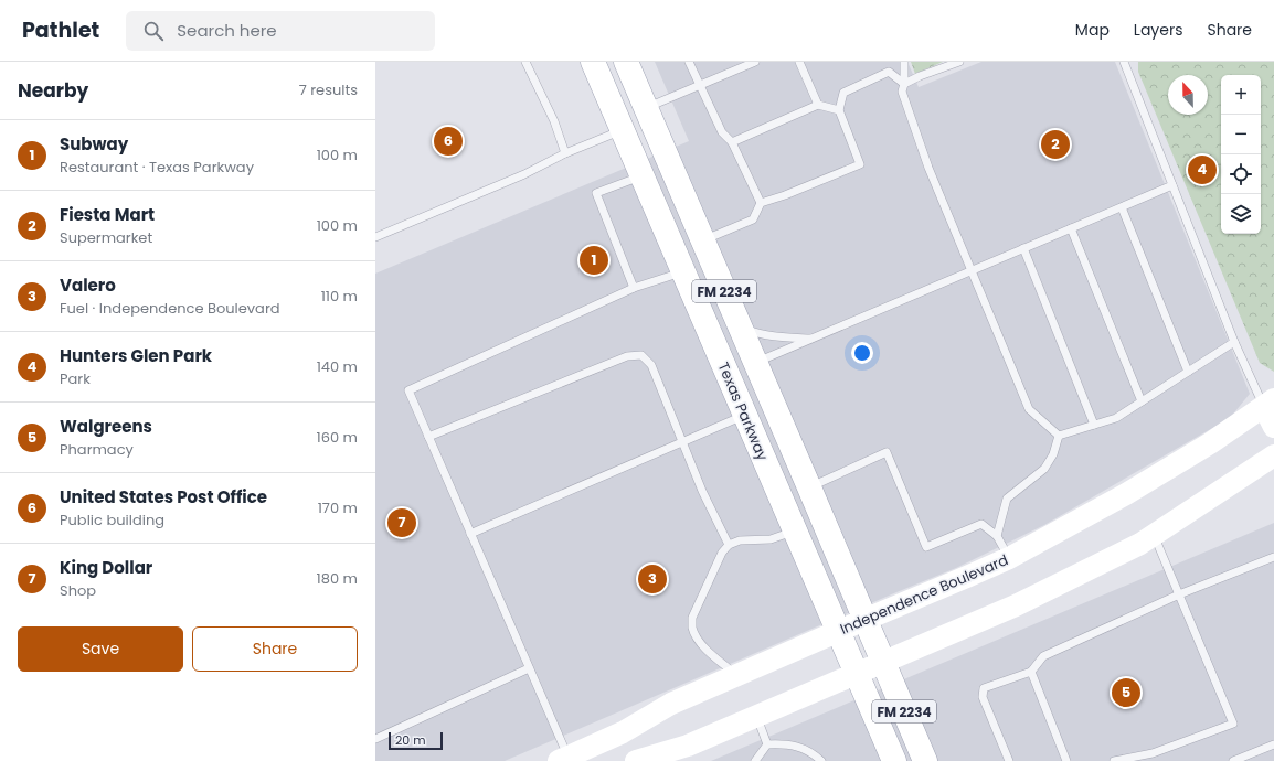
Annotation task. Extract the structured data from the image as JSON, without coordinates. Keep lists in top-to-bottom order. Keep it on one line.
{"streets":{"main road":["FM 2234","Texas Parkway","Independence Boulevard"]},"crossings":[["Texas Parkway","Independence Boulevard"]],"scale_bar":"20 m","north":"top","page":{"header":"Pathlet","search":"Search here","nav":["Map","Layers","Share"],"heading":["Nearby","7 results"],"map_buttons":["+","−"],"list":[{"mark":"1","name":"Subway","note":"Restaurant · Texas Parkway","value":"100 m"},{"mark":"2","name":"Fiesta Mart","note":"Supermarket","value":"100 m"},{"mark":"3","name":"Valero","note":"Fuel · Independence Boulevard","value":"110 m"},{"mark":"4","name":"Hunters Glen Park","note":"Park","value":"140 m"},{"mark":"5","name":"Walgreens","note":"Pharmacy","value":"160 m"},{"mark":"6","name":"United States Post Office","note":"Public building","value":"170 m"},{"mark":"7","name":"King Dollar","note":"Shop","value":"180 m"}],"pins":["6","2","4","1","7","3","5"],"buttons":["Save","Share"],"scale":"20 m"}}
